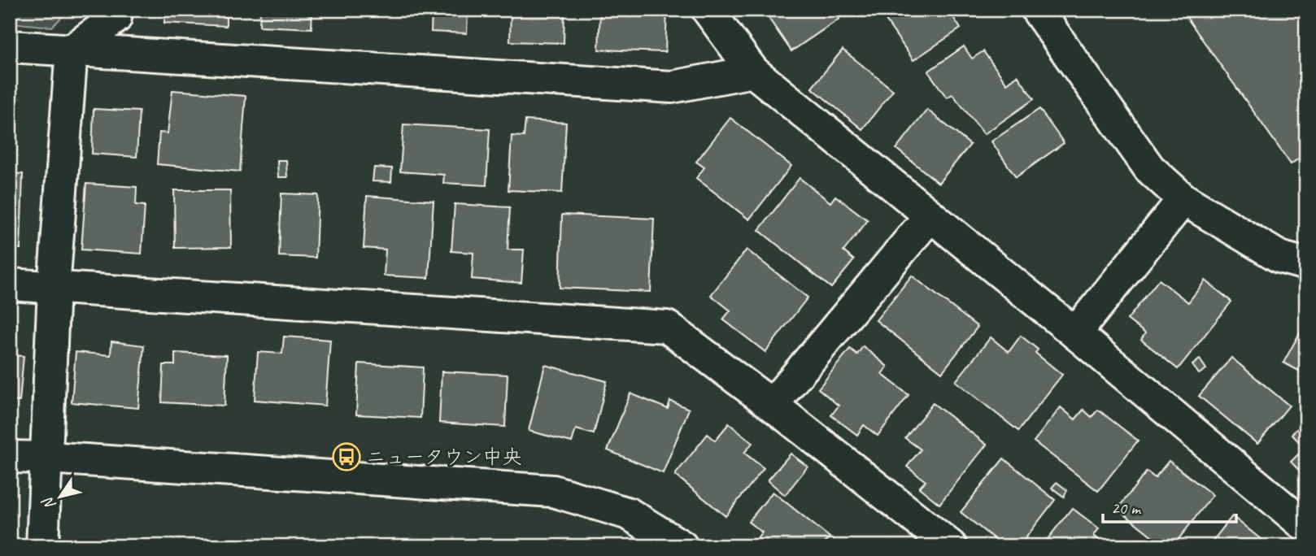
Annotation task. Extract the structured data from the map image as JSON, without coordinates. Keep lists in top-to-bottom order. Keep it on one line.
{"places":{"bus stop":["ニュータウン中央"]},"scale_bar":"20 m","north":"bottom left"}
